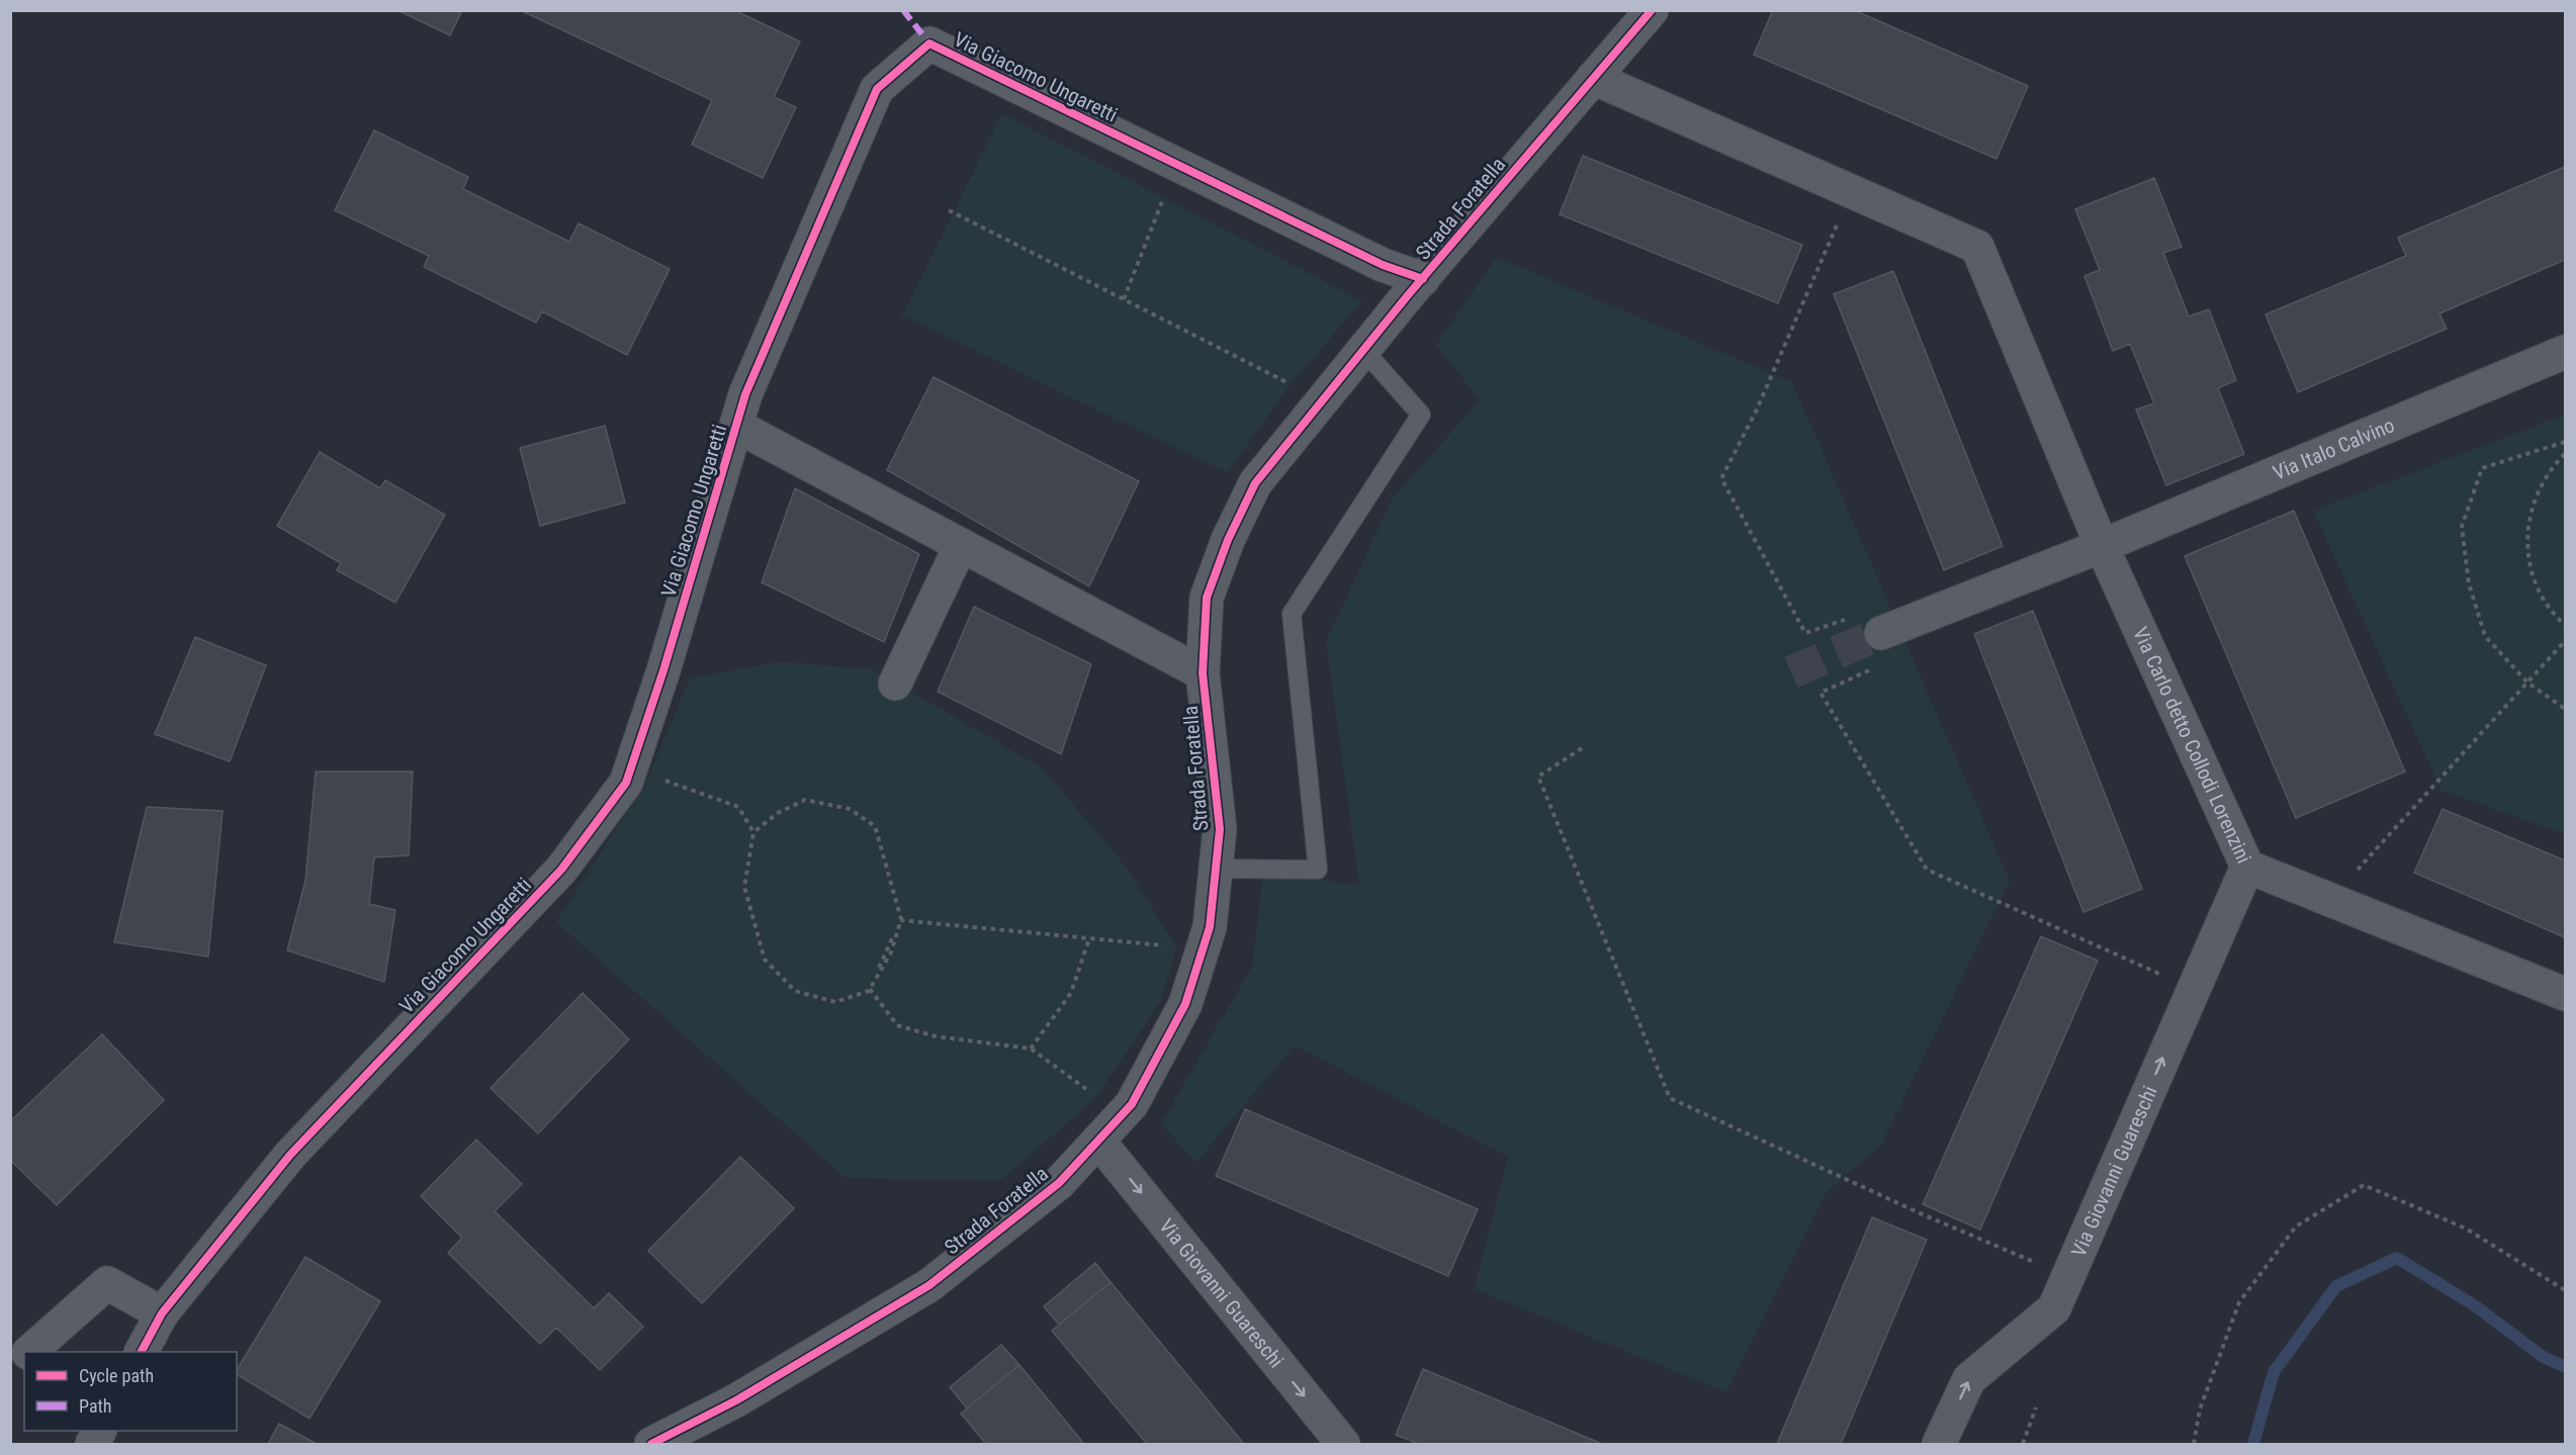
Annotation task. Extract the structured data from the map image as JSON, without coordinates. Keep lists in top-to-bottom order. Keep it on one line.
{"streets":{"street":["Via Giacomo Ungaretti","Strada Foratella","Via Italo Calvino","Via Carlo detto Collodi Lorenzini","Via Giovanni Guareschi"]},"crossings":[["Via Giacomo Ungaretti","Strada Foratella"],["Strada Foratella","Via Carlo detto Collodi Lorenzini"],["Strada Foratella","Via Giovanni Guareschi"],["Via Italo Calvino","Via Carlo detto Collodi Lorenzini"],["Via Carlo detto Collodi Lorenzini","Via Giovanni Guareschi"]],"legend":["Cycle path","Path"]}
